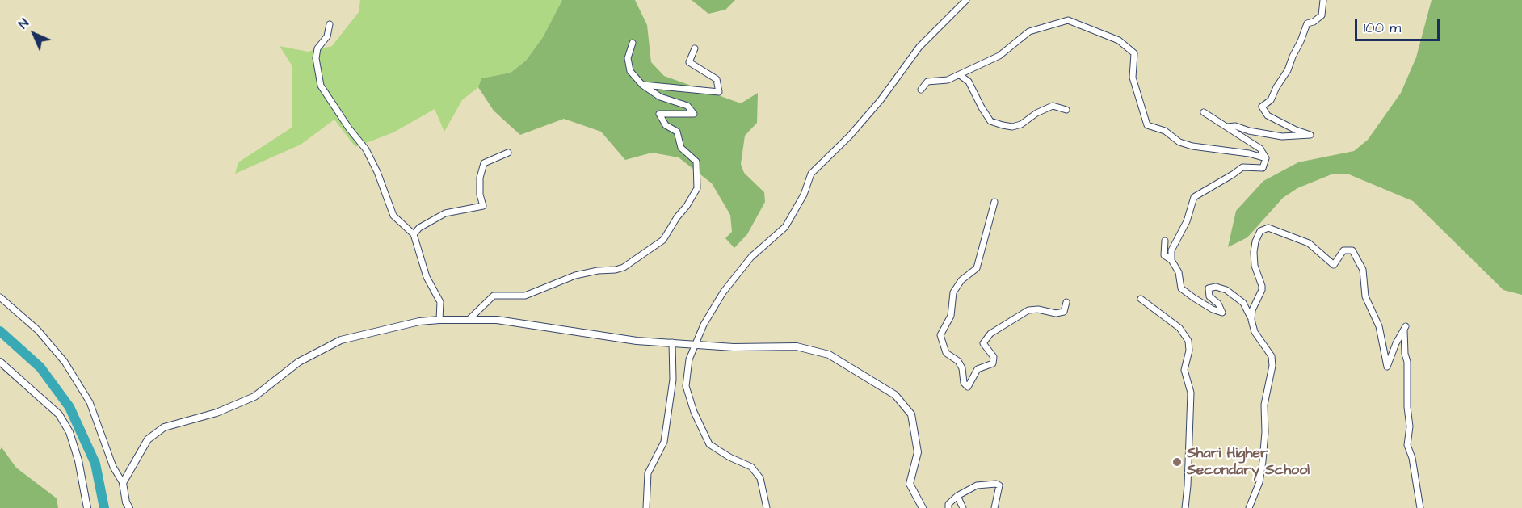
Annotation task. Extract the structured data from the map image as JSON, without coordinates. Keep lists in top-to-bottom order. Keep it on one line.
{"places":["Shari Higher Secondary School"],"scale_bar":"100 m","north":"top left"}
